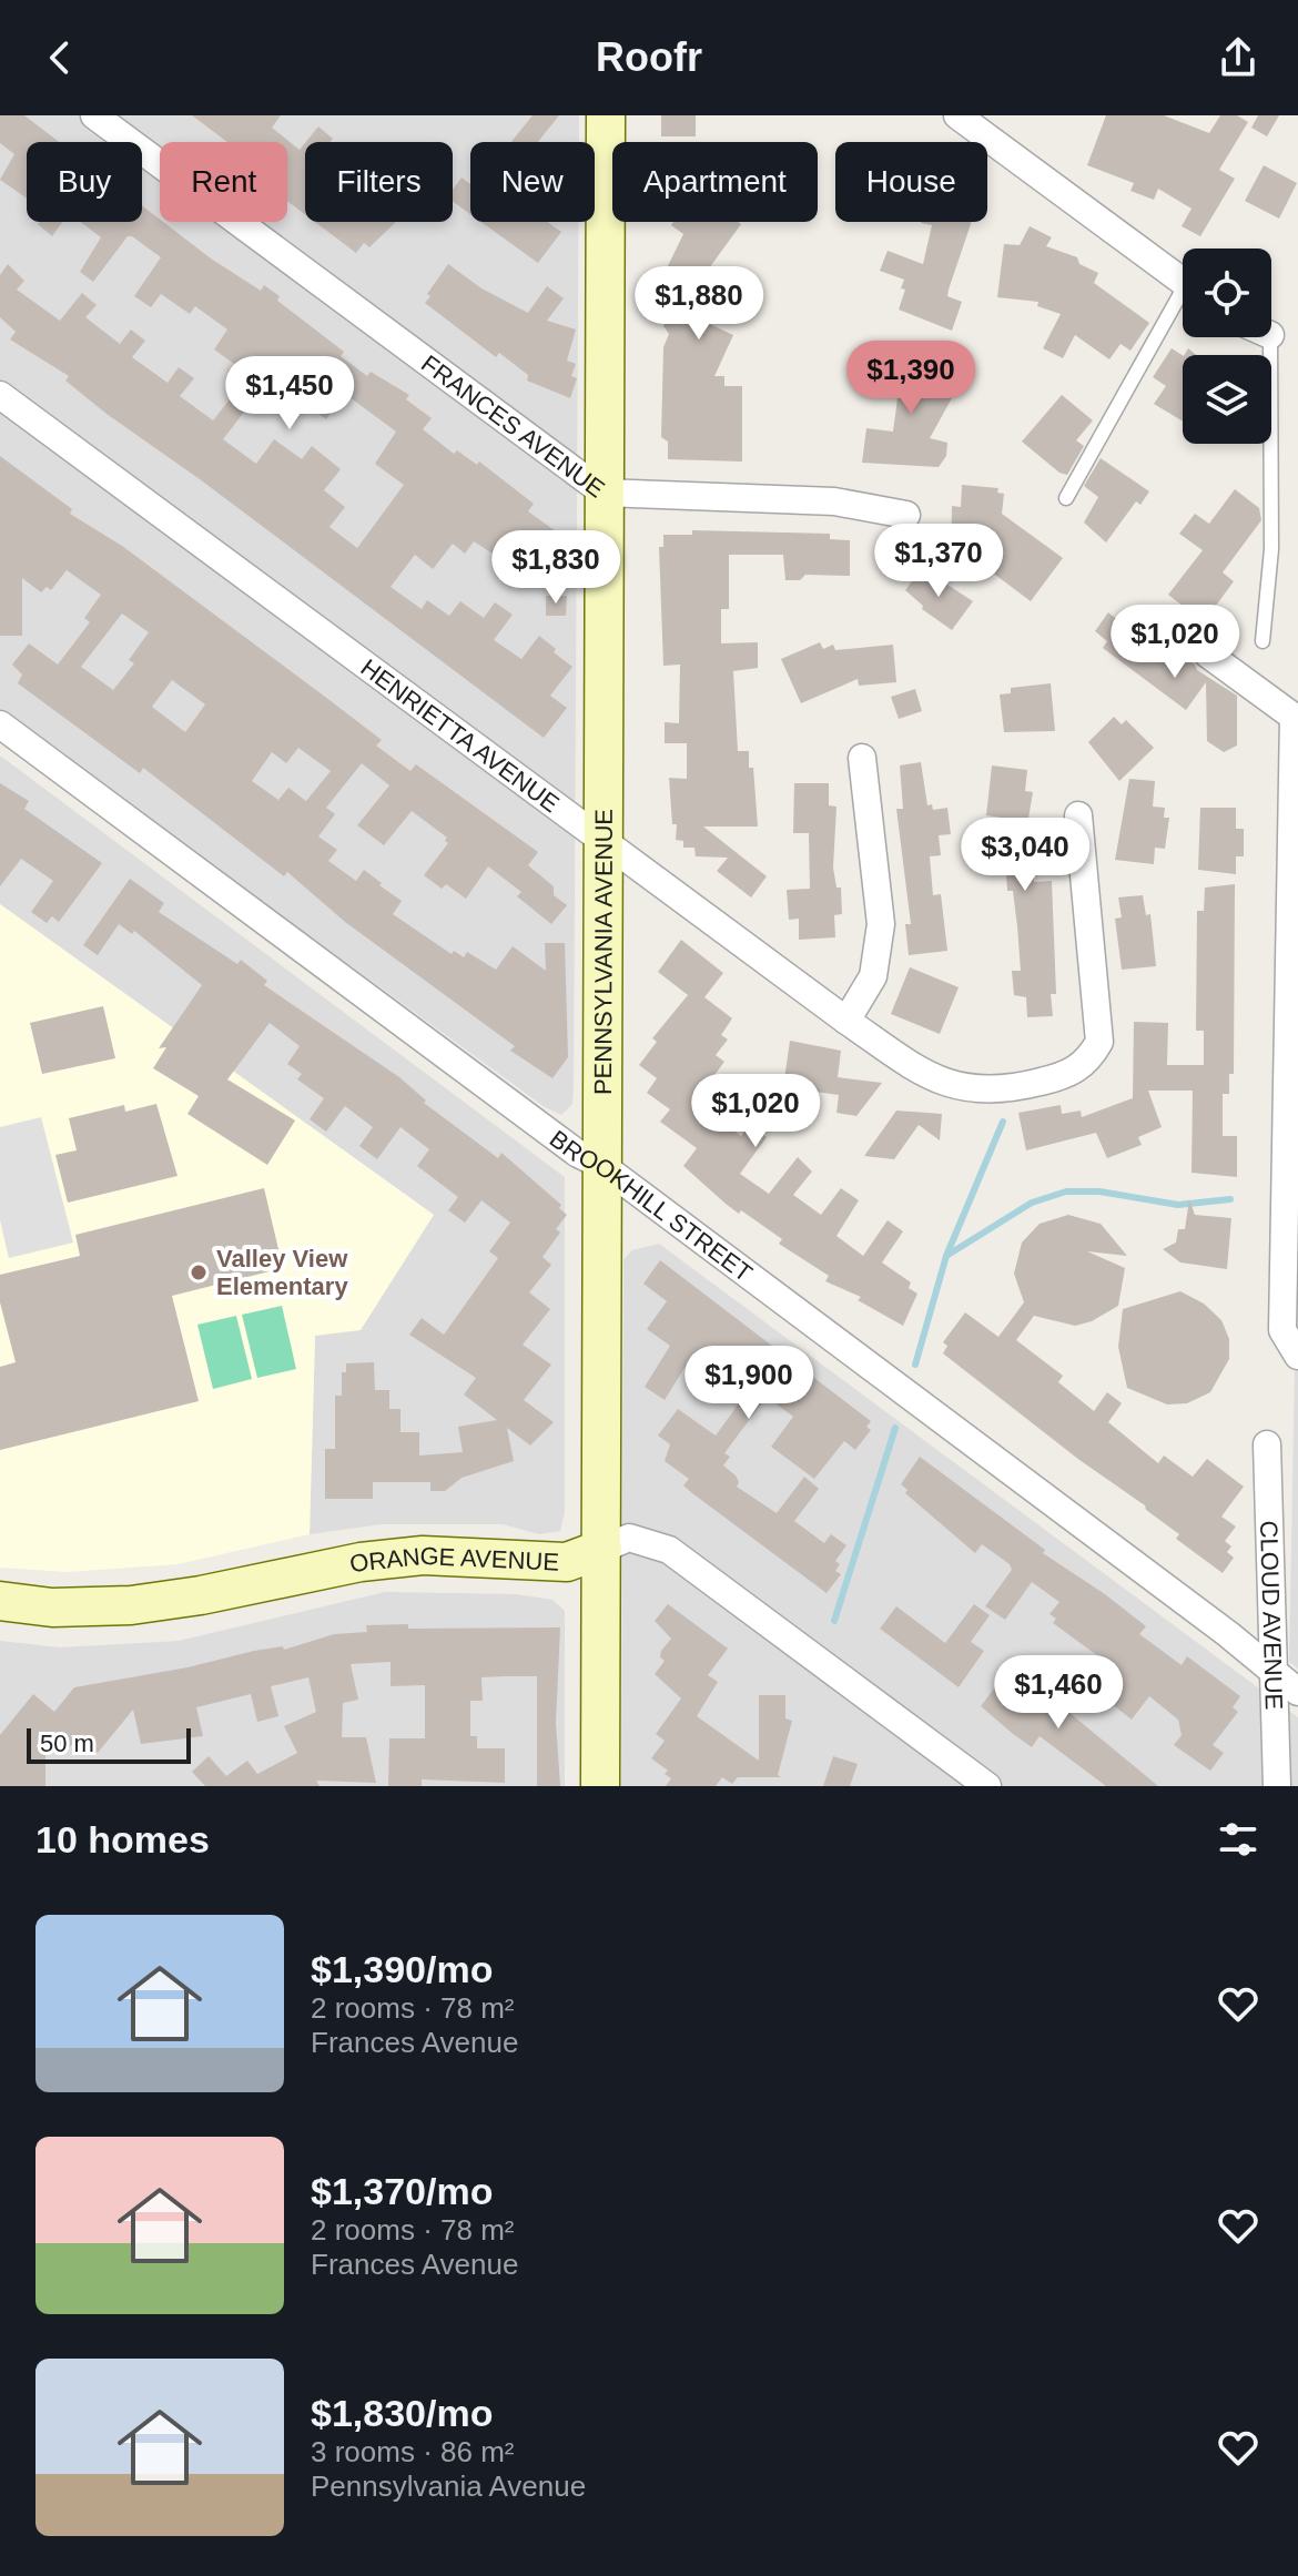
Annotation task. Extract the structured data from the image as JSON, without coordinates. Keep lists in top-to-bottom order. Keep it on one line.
{"streets":{"main road":["PENNSYLVANIA AVENUE","ORANGE AVENUE"],"street":["FRANCES AVENUE","HENRIETTA AVENUE","BROOKHILL STREET","CLOUD AVENUE"]},"crossings":[["FRANCES AVENUE","PENNSYLVANIA AVENUE"],["HENRIETTA AVENUE","PENNSYLVANIA AVENUE"],["PENNSYLVANIA AVENUE","BROOKHILL STREET"],["PENNSYLVANIA AVENUE","ORANGE AVENUE"],["BROOKHILL STREET","CLOUD AVENUE"]],"places":["Valley View Elementary"],"scale_bar":"50 m","page":{"header":"Roofr","chip":["Buy","Rent","Filters","New","Apartment","House"],"price":["$1,880","$1,390","$1,450","$1,370","$1,830","$1,020","$3,040","$1,020","$1,900","$1,460"],"scale":"50 m","heading":"10 homes","list":[{"name":"$1,390/mo","note":"2 rooms · 78 m² · Frances Avenue"},{"name":"$1,370/mo","note":"2 rooms · 78 m² · Frances Avenue"},{"name":"$1,830/mo","note":"3 rooms · 86 m² · Pennsylvania Avenue"}]}}
